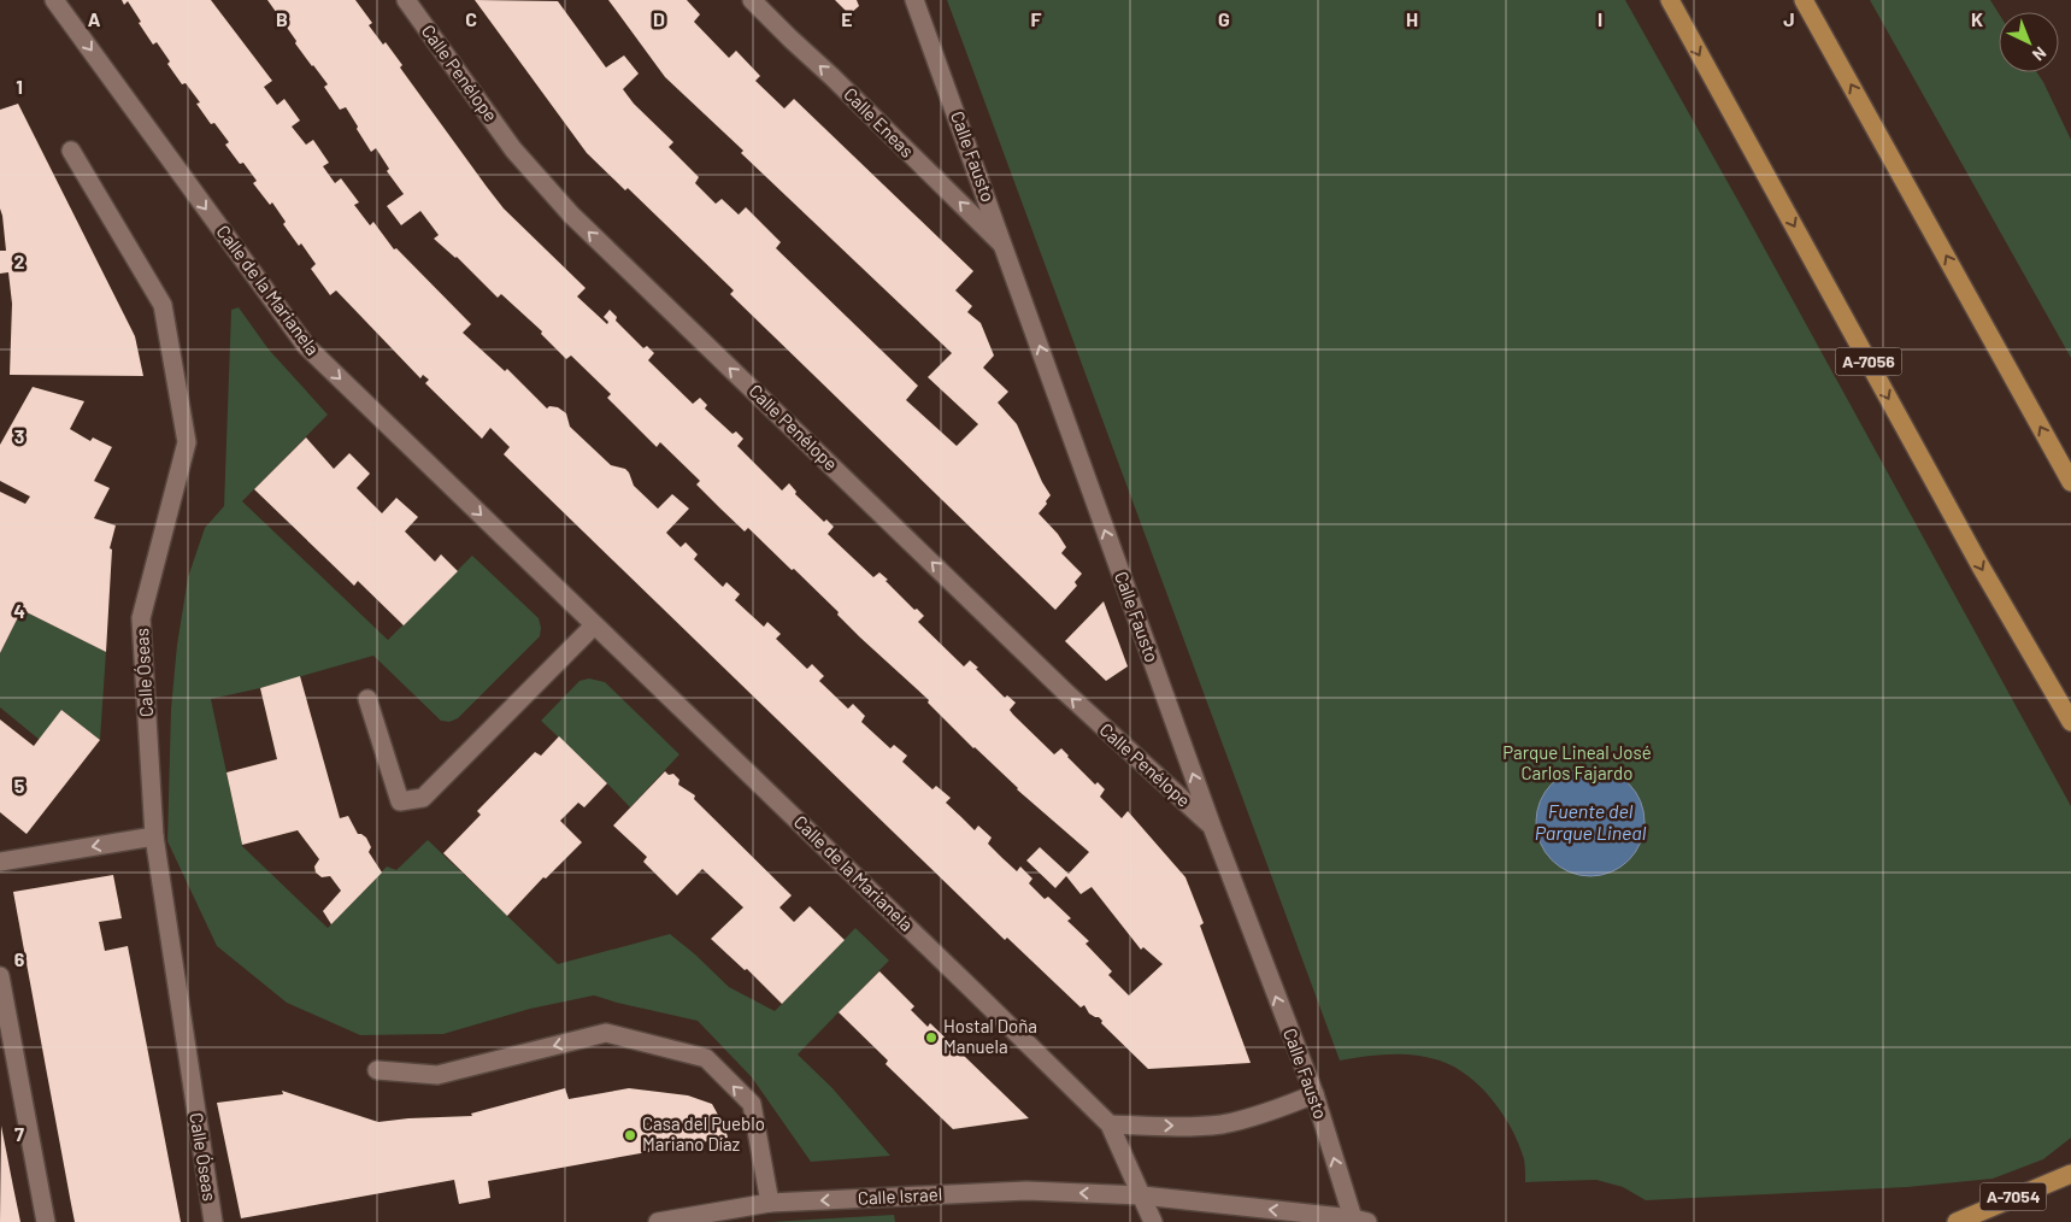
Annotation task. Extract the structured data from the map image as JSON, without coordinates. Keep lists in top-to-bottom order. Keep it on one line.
{"streets":{"main road":["A-7056","A-7054"],"street":["Calle Penélope","Calle Eneas","Calle Fausto","Calle de la Marianela","Calle Óseas","Calle Israel"]},"crossings":[["Calle Penélope","Calle Fausto"],["Calle Eneas","Calle Fausto"],["Calle Fausto","Calle Israel"]],"one_way":["Calle Penélope","Calle Eneas","Calle Fausto","Calle de la Marianela"],"water":["Fuente del Parque Lineal"],"parks":["Parque Lineal José Carlos Fajardo"],"places":["Hostal Doña Manuela","Casa del Pueblo Mariano Díaz"],"north":"bottom right","grid":{"columns":["A","B","C","D","E","F","G","H","I","J","K"],"rows":["1","2","3","4","5","6","7"]}}
